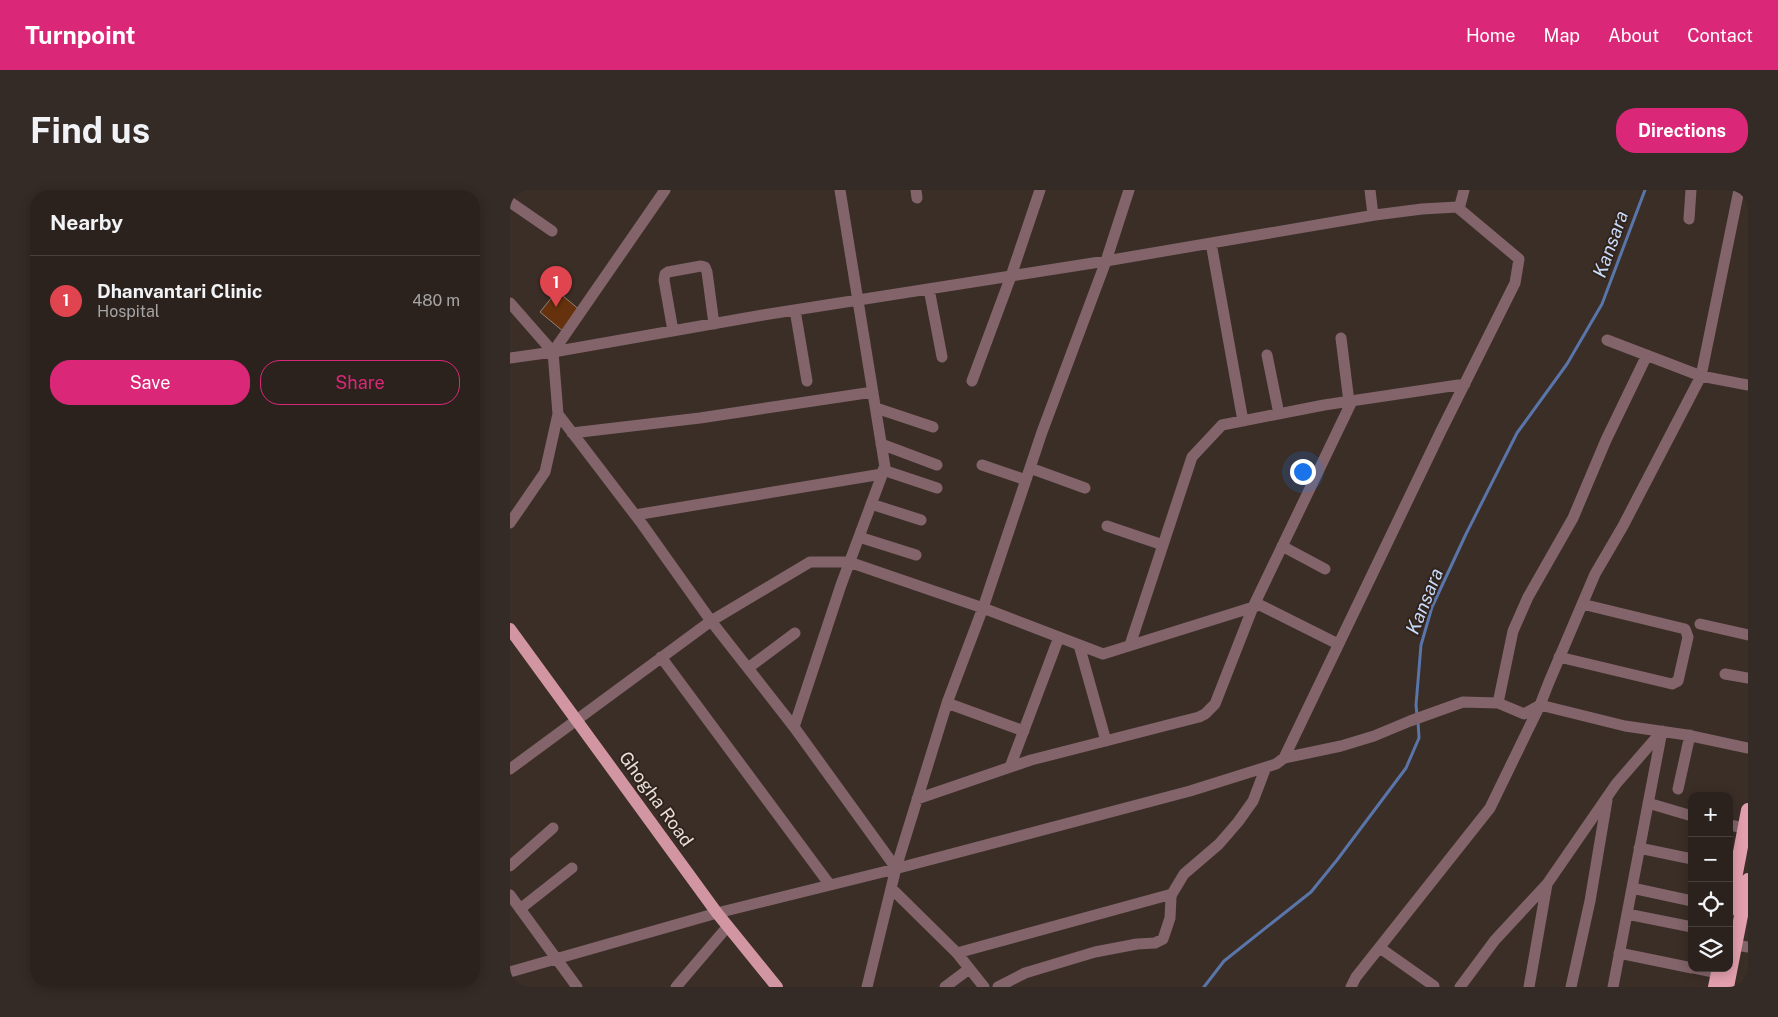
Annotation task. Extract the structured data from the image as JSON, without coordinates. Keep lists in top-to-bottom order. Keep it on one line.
{"streets":{"main road":["Ghogha Road"]},"water":["Kansara"],"page":{"header":"Turnpoint","nav":["Home","Map","About","Contact"],"buttons":["Directions",["Save","Share"]],"title":"Find us","heading":"Nearby","list":[{"mark":"1","name":"Dhanvantari Clinic","note":"Hospital","value":"480 m"}],"pins":"1","map_buttons":["+","−"]}}
